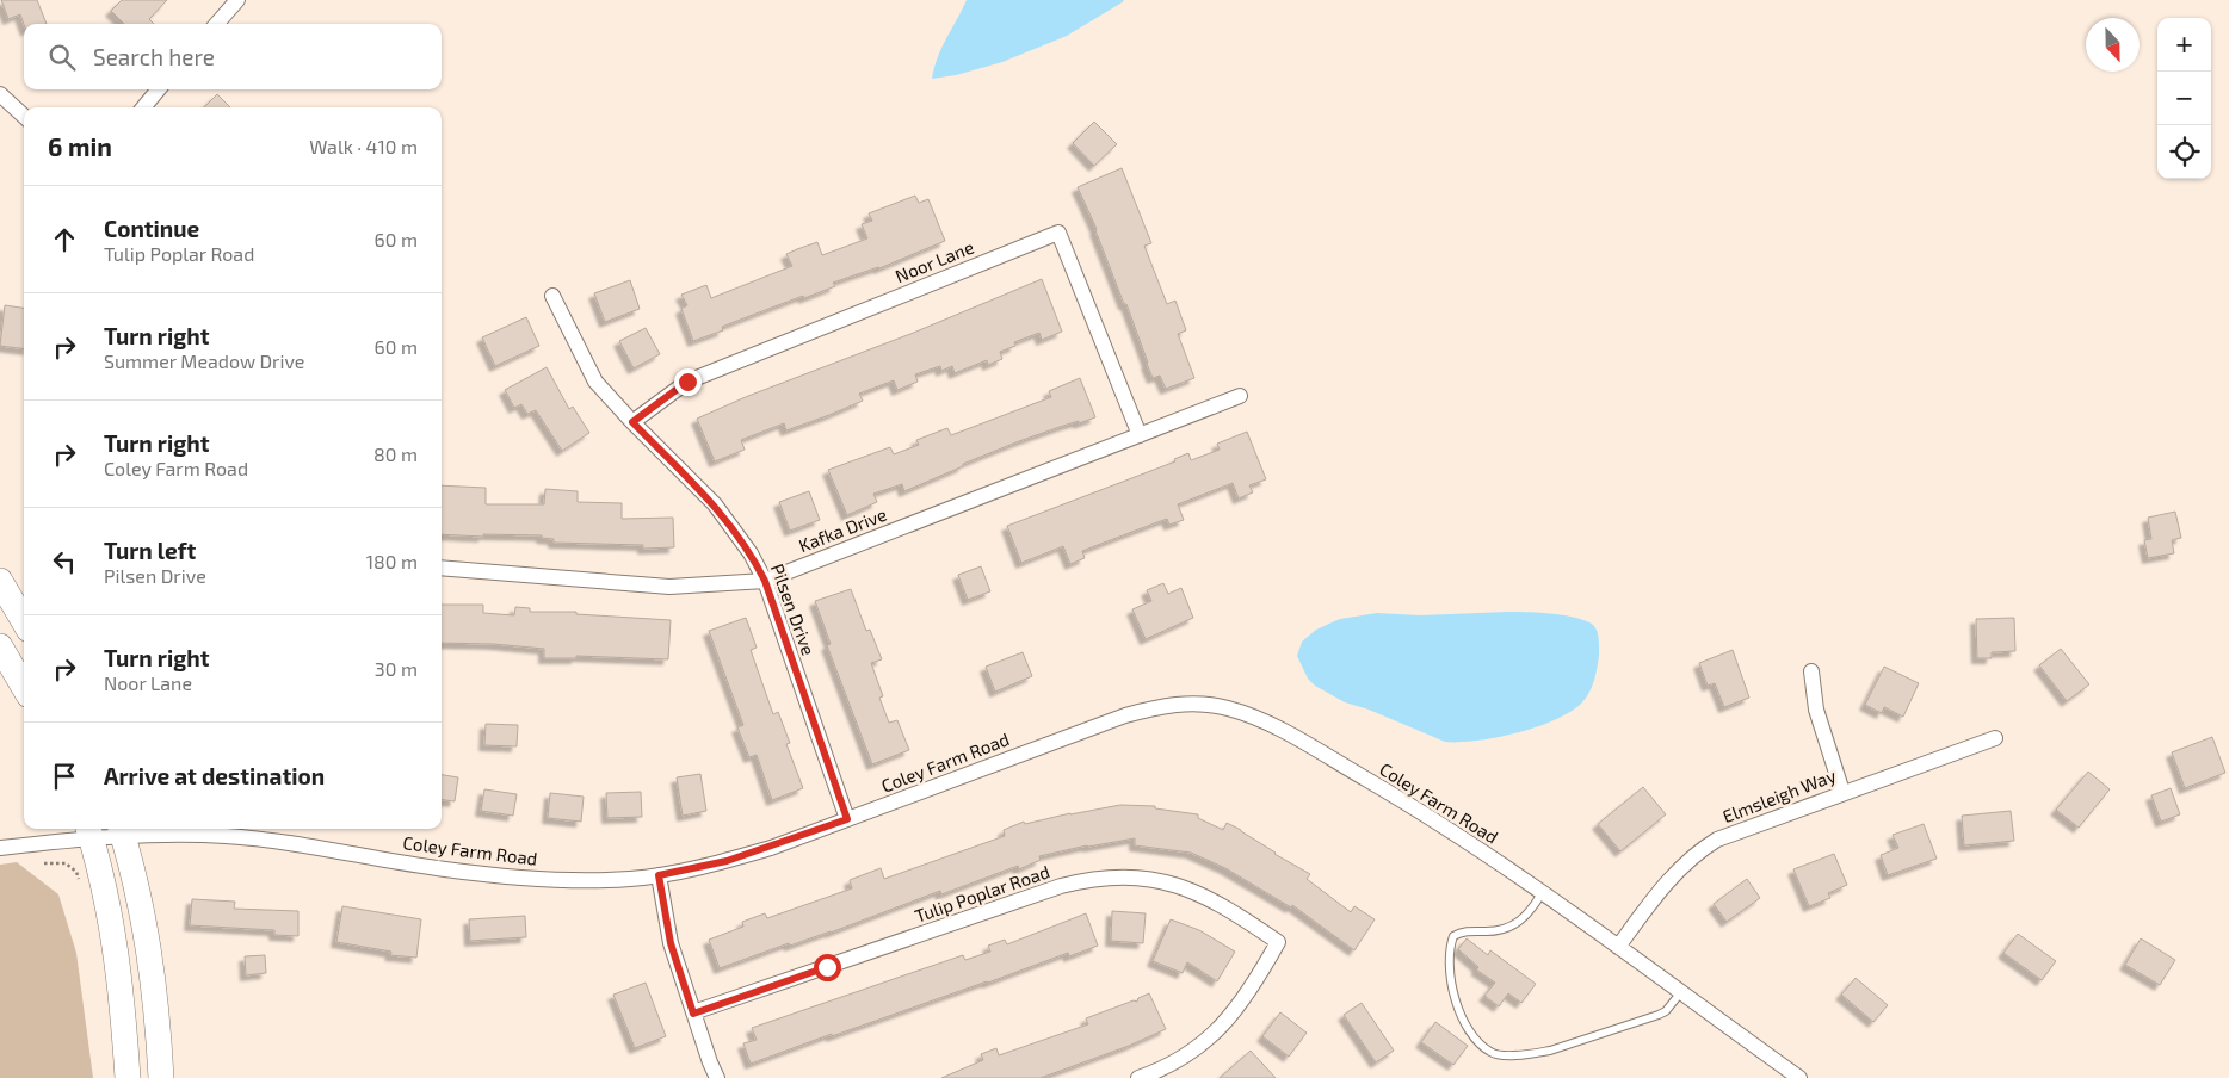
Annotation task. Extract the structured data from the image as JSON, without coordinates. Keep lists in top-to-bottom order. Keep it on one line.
{"streets":{"street":["Noor Lane","Kafka Drive","Pilsen Drive","Coley Farm Road","Elmsleigh Way","Tulip Poplar Road"]},"crossings":[["Noor Lane","Kafka Drive"],["Noor Lane","Pilsen Drive"],["Kafka Drive","Pilsen Drive"],["Pilsen Drive","Coley Farm Road"],["Coley Farm Road","Elmsleigh Way"]],"north":"bottom","page":{"map_buttons":["+","−"],"search":"Search here","heading":["6 min","Walk · 410 m"],"list":[["Continue","Tulip Poplar Road","60 m"],["Turn right","Summer Meadow Drive","60 m"],["Turn right","Coley Farm Road","80 m"],["Turn left","Pilsen Drive","180 m"],["Turn right","Noor Lane","30 m"],"Arrive at destination"]}}
